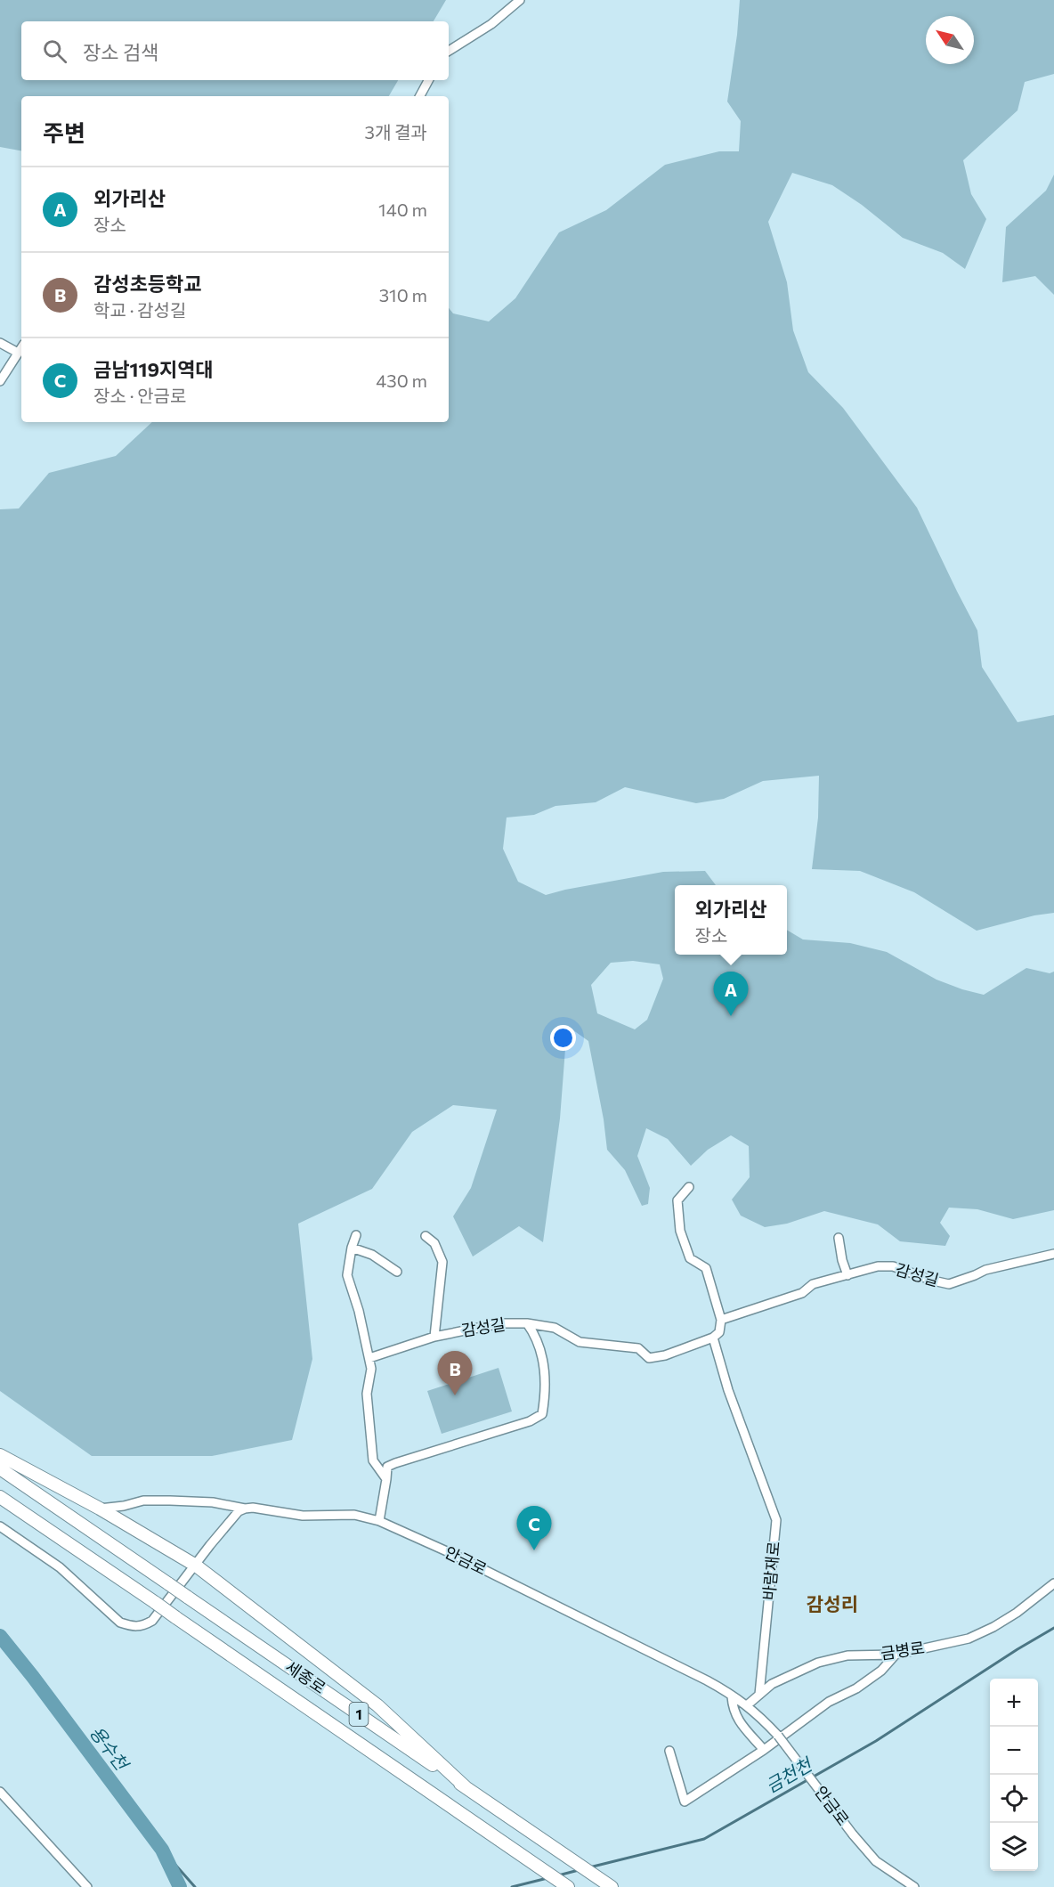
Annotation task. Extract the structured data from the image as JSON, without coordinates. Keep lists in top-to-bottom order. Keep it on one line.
{"streets":{"highway":["세종로","1"],"street":["감성길","안금로","바람재로","금병로"]},"crossings":[["감성길","바람재로"],["안금로","금병로"],["바람재로","금병로"]],"districts":["감성리"],"water":["용수천","금천천"],"north":"top left","page":{"search":"장소 검색","heading":["주변","3개 결과"],"list":[{"mark":"A","name":"외가리산","note":"장소","value":"140 m"},{"mark":"B","name":"감성초등학교","note":"학교 · 감성길","value":"310 m"},{"mark":"C","name":"금남119지역대","note":"장소 · 안금로","value":"430 m"}],"popup":["외가리산","장소"],"pins":["A","B","C"],"map_buttons":["+","−"]}}
